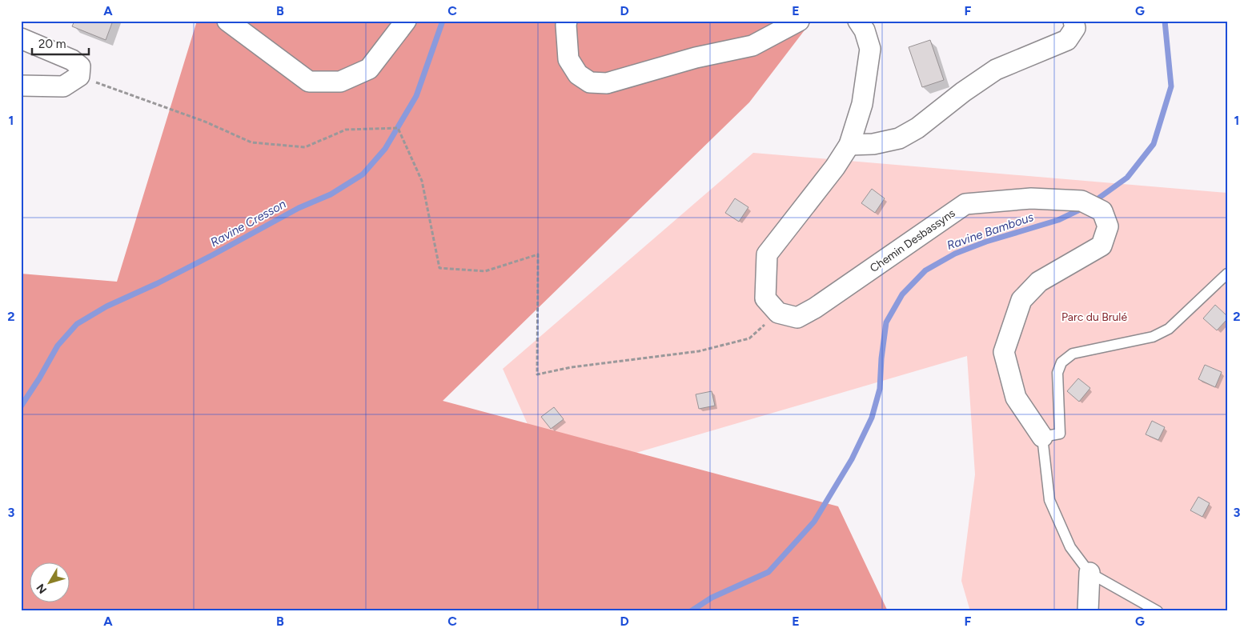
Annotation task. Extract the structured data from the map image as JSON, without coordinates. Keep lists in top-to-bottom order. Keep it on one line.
{"streets":{"street":["Chemin Desbassyns"]},"water":["Ravine Cresson","Ravine Bambous"],"parks":["Parc du Brulé"],"scale_bar":"20 m","north":"bottom left","grid":{"columns":["A","B","C","D","E","F","G"],"rows":["1","2","3"]}}
